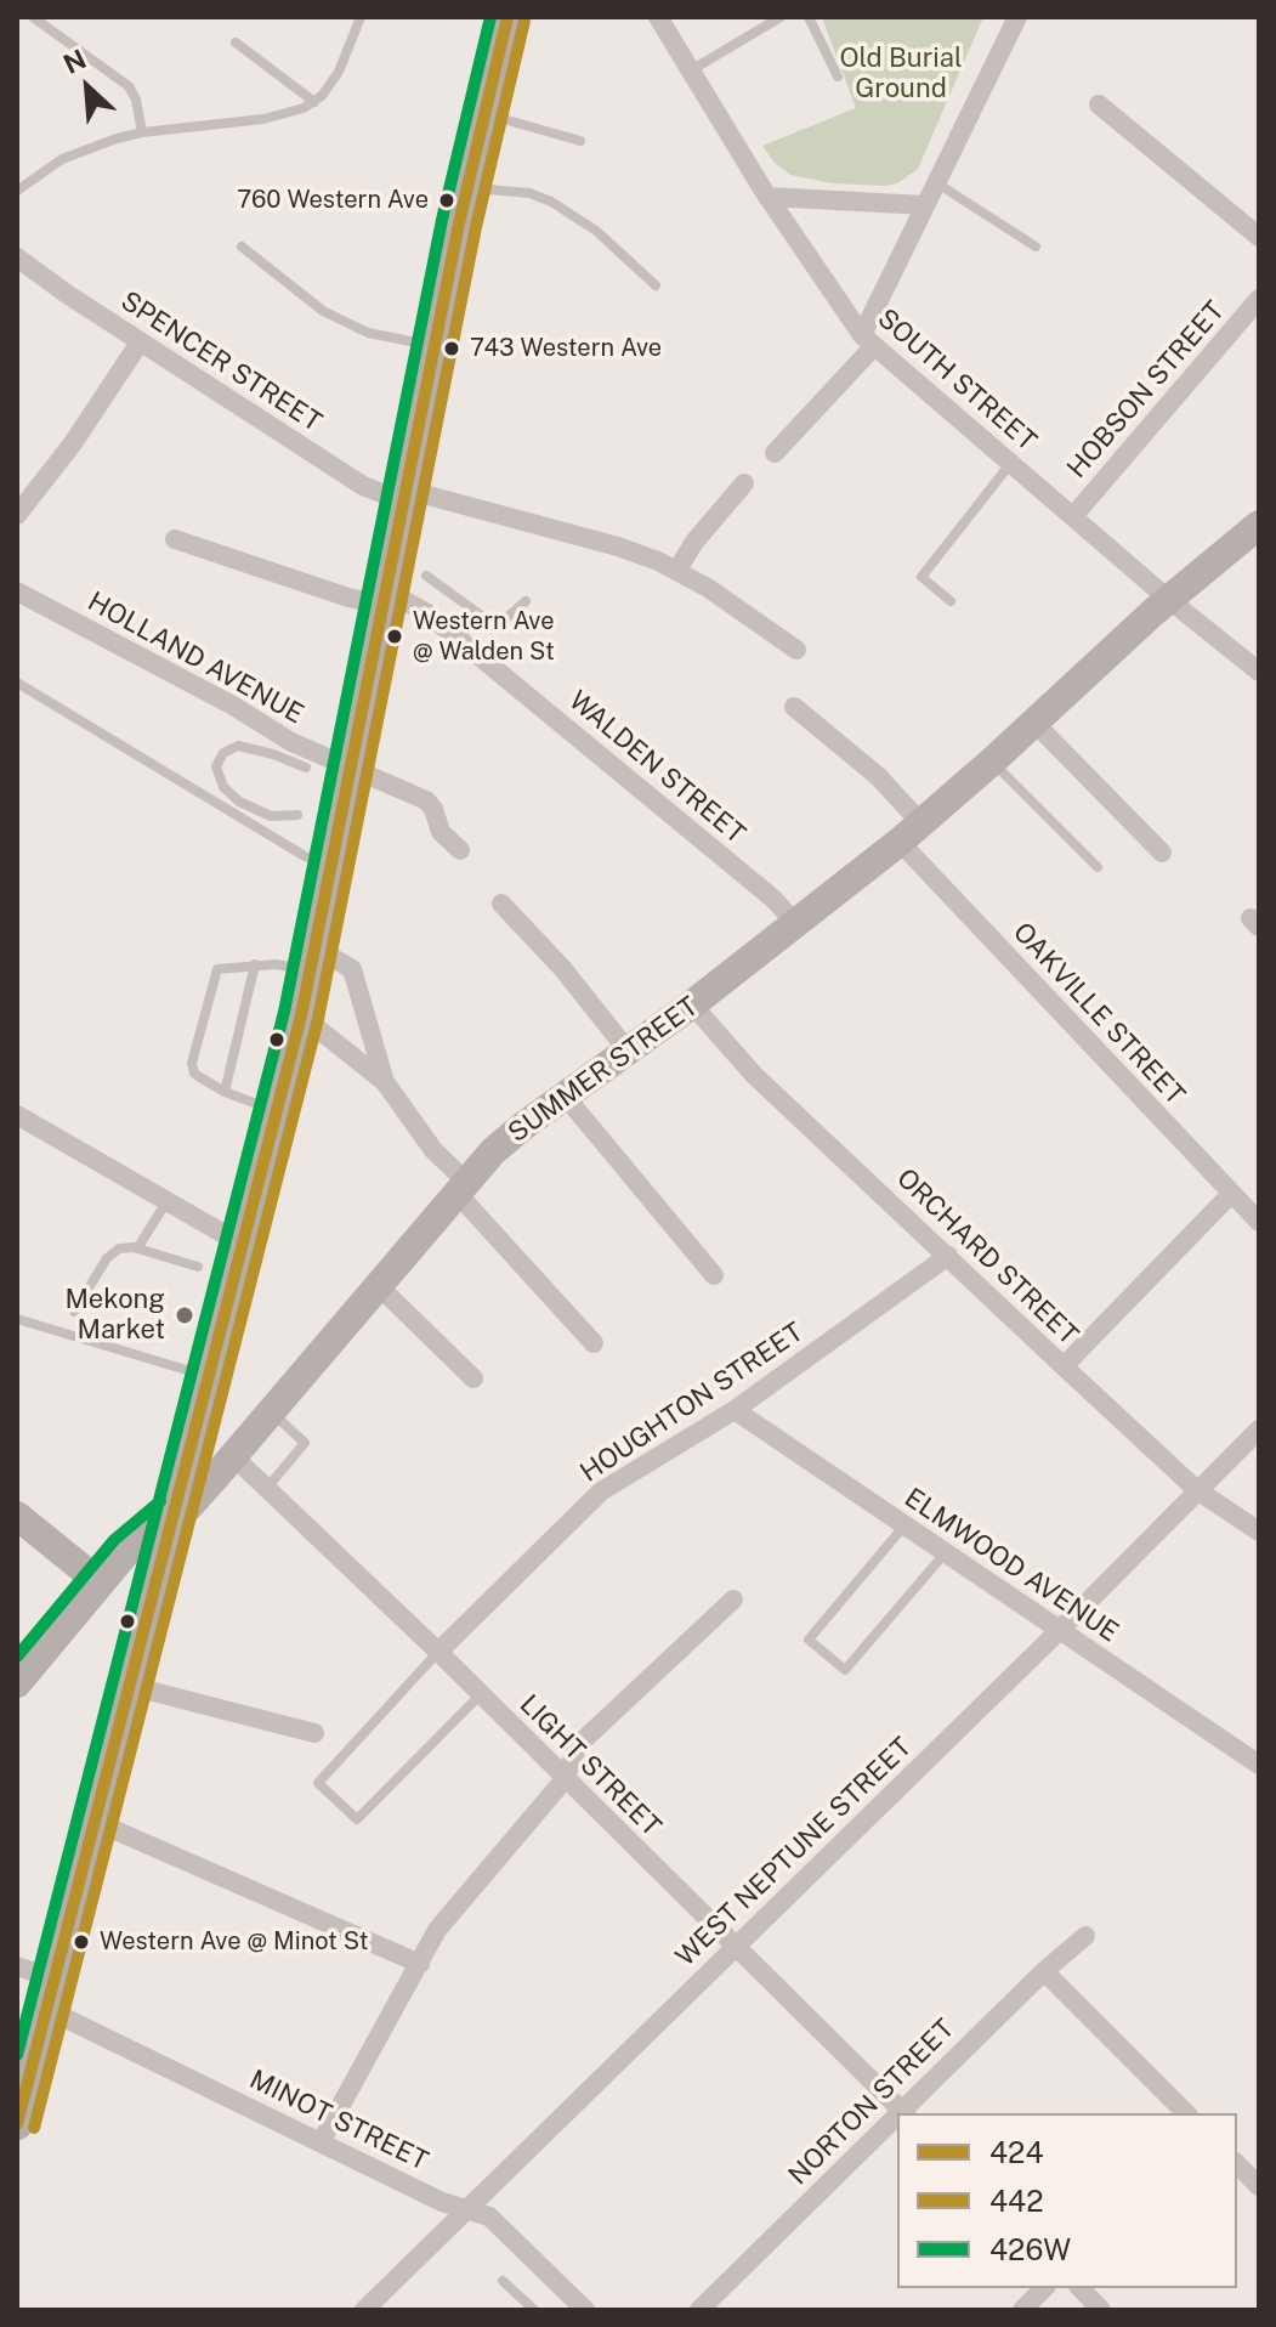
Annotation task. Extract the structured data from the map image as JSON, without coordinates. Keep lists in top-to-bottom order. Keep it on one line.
{"streets":{"main road":["SUMMER STREET"],"street":["SPENCER STREET","SOUTH STREET","HOBSON STREET","HOLLAND AVENUE","WALDEN STREET","OAKVILLE STREET","ORCHARD STREET","HOUGHTON STREET","ELMWOOD AVENUE","LIGHT STREET","WEST NEPTUNE STREET","NORTON STREET","MINOT STREET"]},"crossings":[["SOUTH STREET","HOBSON STREET"],["SOUTH STREET","SUMMER STREET"],["WALDEN STREET","SUMMER STREET"],["OAKVILLE STREET","SUMMER STREET"],["SUMMER STREET","ORCHARD STREET"],["SUMMER STREET","LIGHT STREET"],["ORCHARD STREET","HOUGHTON STREET"],["ORCHARD STREET","WEST NEPTUNE STREET"],["HOUGHTON STREET","ELMWOOD AVENUE"],["HOUGHTON STREET","LIGHT STREET"],["ELMWOOD AVENUE","WEST NEPTUNE STREET"],["LIGHT STREET","WEST NEPTUNE STREET"],["LIGHT STREET","NORTON STREET"],["WEST NEPTUNE STREET","MINOT STREET"]],"parks":["Old Burial Ground"],"places":["760 Western Ave","743 Western Ave","Western Ave @ Walden St","Mekong Market","Western Ave @ Minot St"],"lines":["transit line 424","transit line 426W","transit line 442"],"legend":["424","442","426W"],"north":"top left"}
